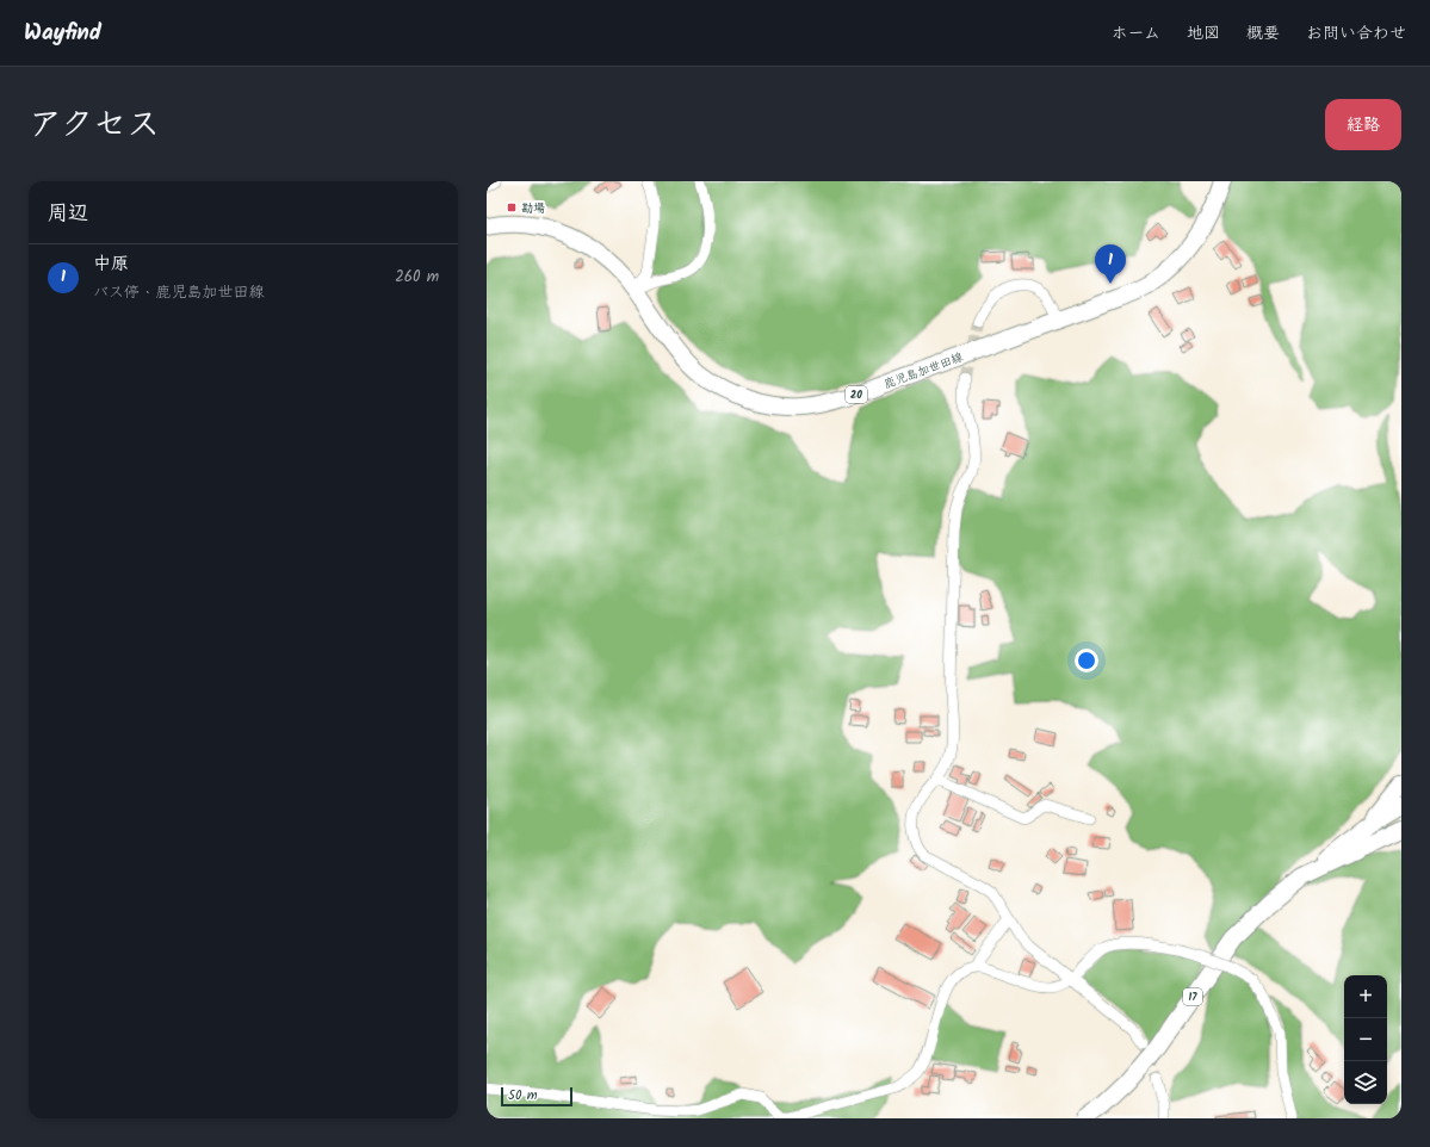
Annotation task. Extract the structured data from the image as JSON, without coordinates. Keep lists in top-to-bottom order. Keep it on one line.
{"streets":{"main road":["鹿児島加世田線","20","17"]},"places":{"transit":["勘場"]},"scale_bar":"50 m","page":{"header":"Wayfind","nav":["ホーム","地図","概要","お問い合わせ"],"title":"アクセス","buttons":"経路","heading":"周辺","list":[{"mark":"1","name":"中原","note":"バス停 · 鹿児島加世田線","value":"260 m"}],"pins":"1","map_buttons":["+","−"],"scale":"50 m"}}
